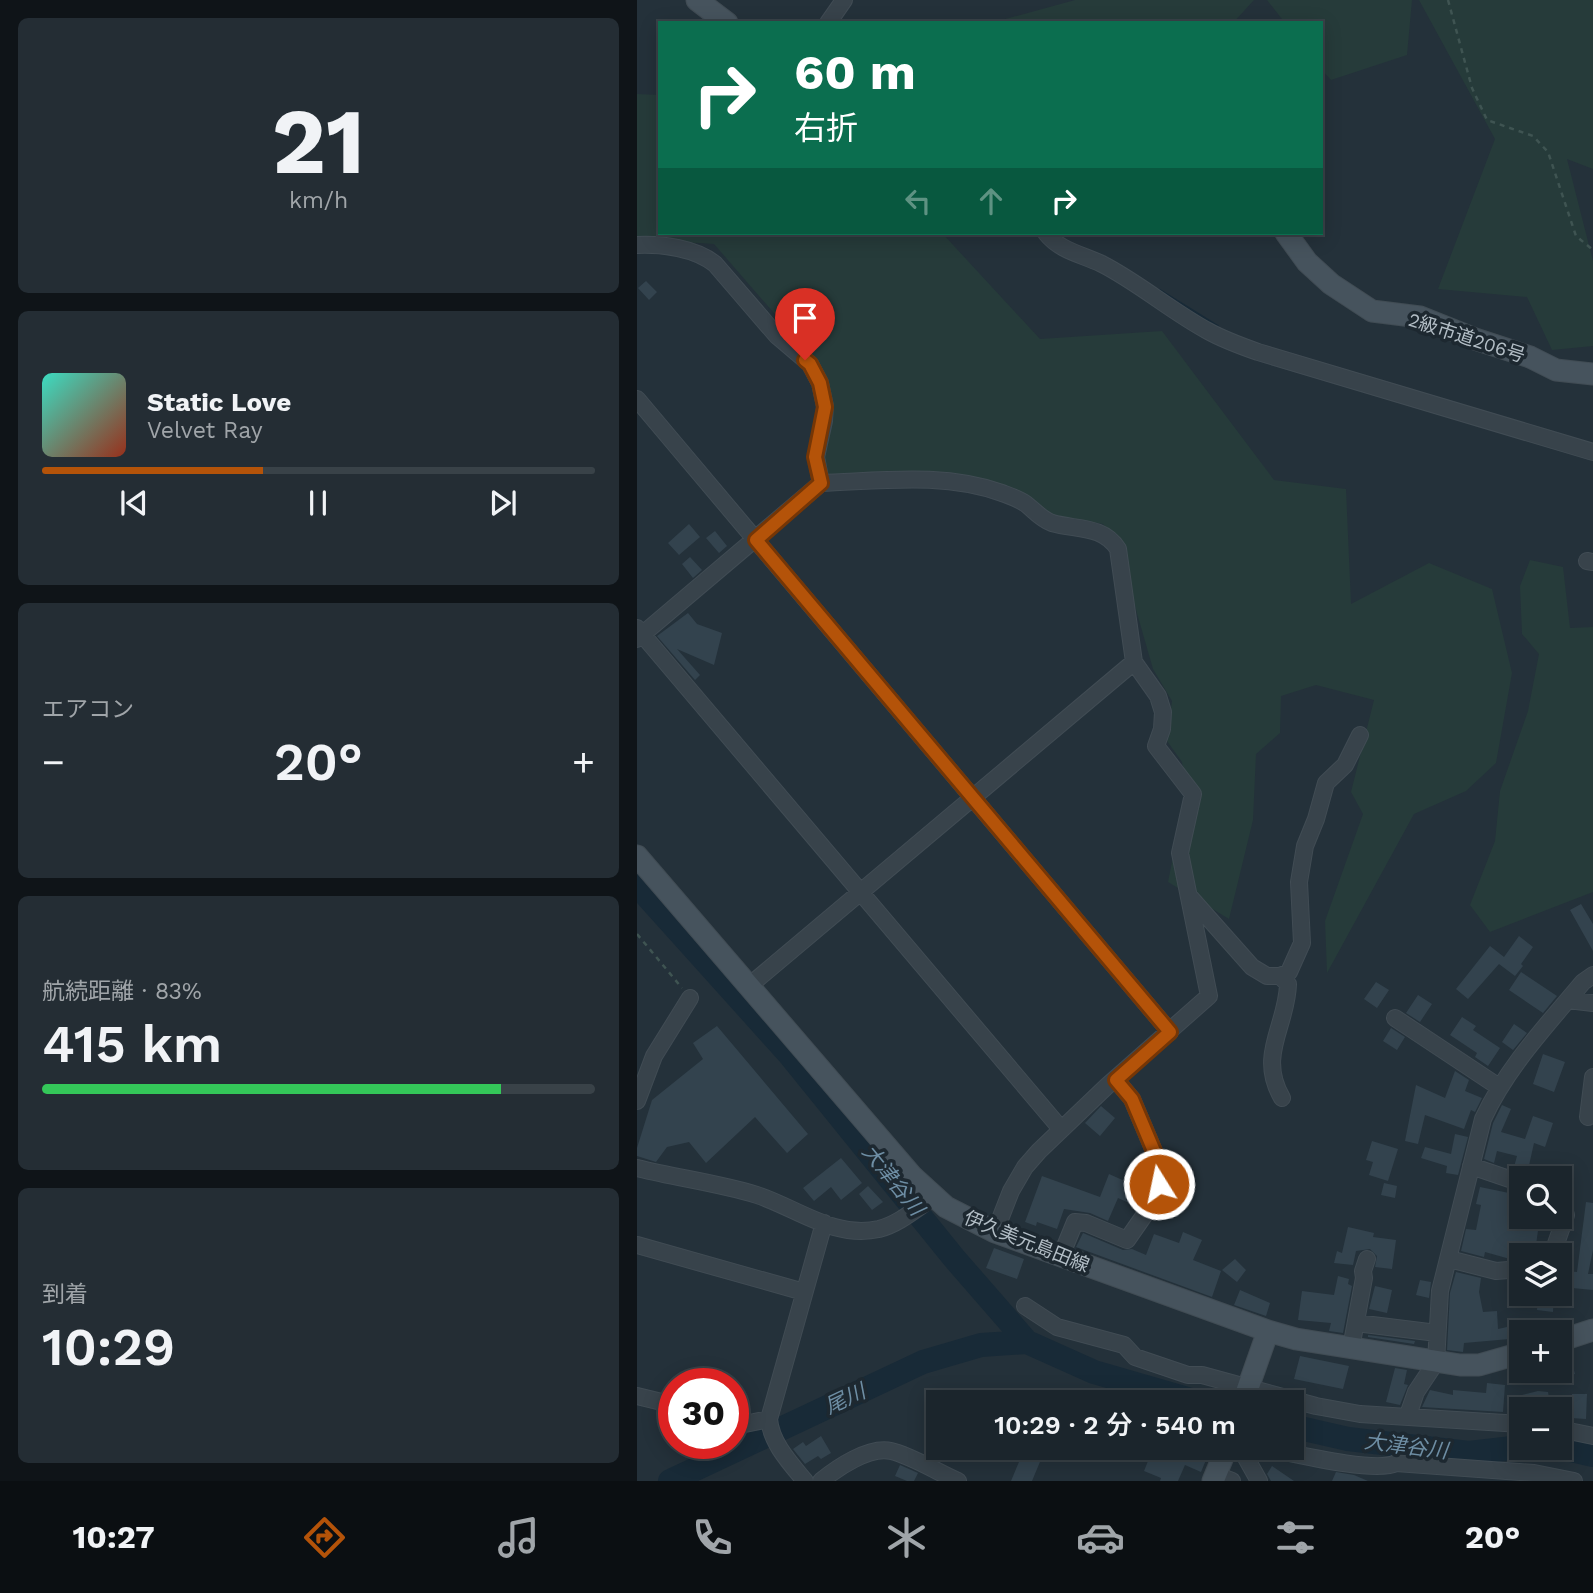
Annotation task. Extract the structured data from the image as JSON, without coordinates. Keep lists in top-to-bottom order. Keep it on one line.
{"streets":{"main road":["2級市道206号","伊久美元島田線"]},"water":["大津谷川","尾川"],"page":{"tile":[["21","km/h"],"エアコン",["航続距離 · 83%","415 km"],["到着","10:29"]],"turn":["60 m","右折"],"song":["Static Love","Velvet Ray"],"heat":["−","20°","+"],"map_buttons":["+","−"],"limit":"30","trip":"10:29 · 2 分 · 540 m","tabs":["10:27","20°"]}}
